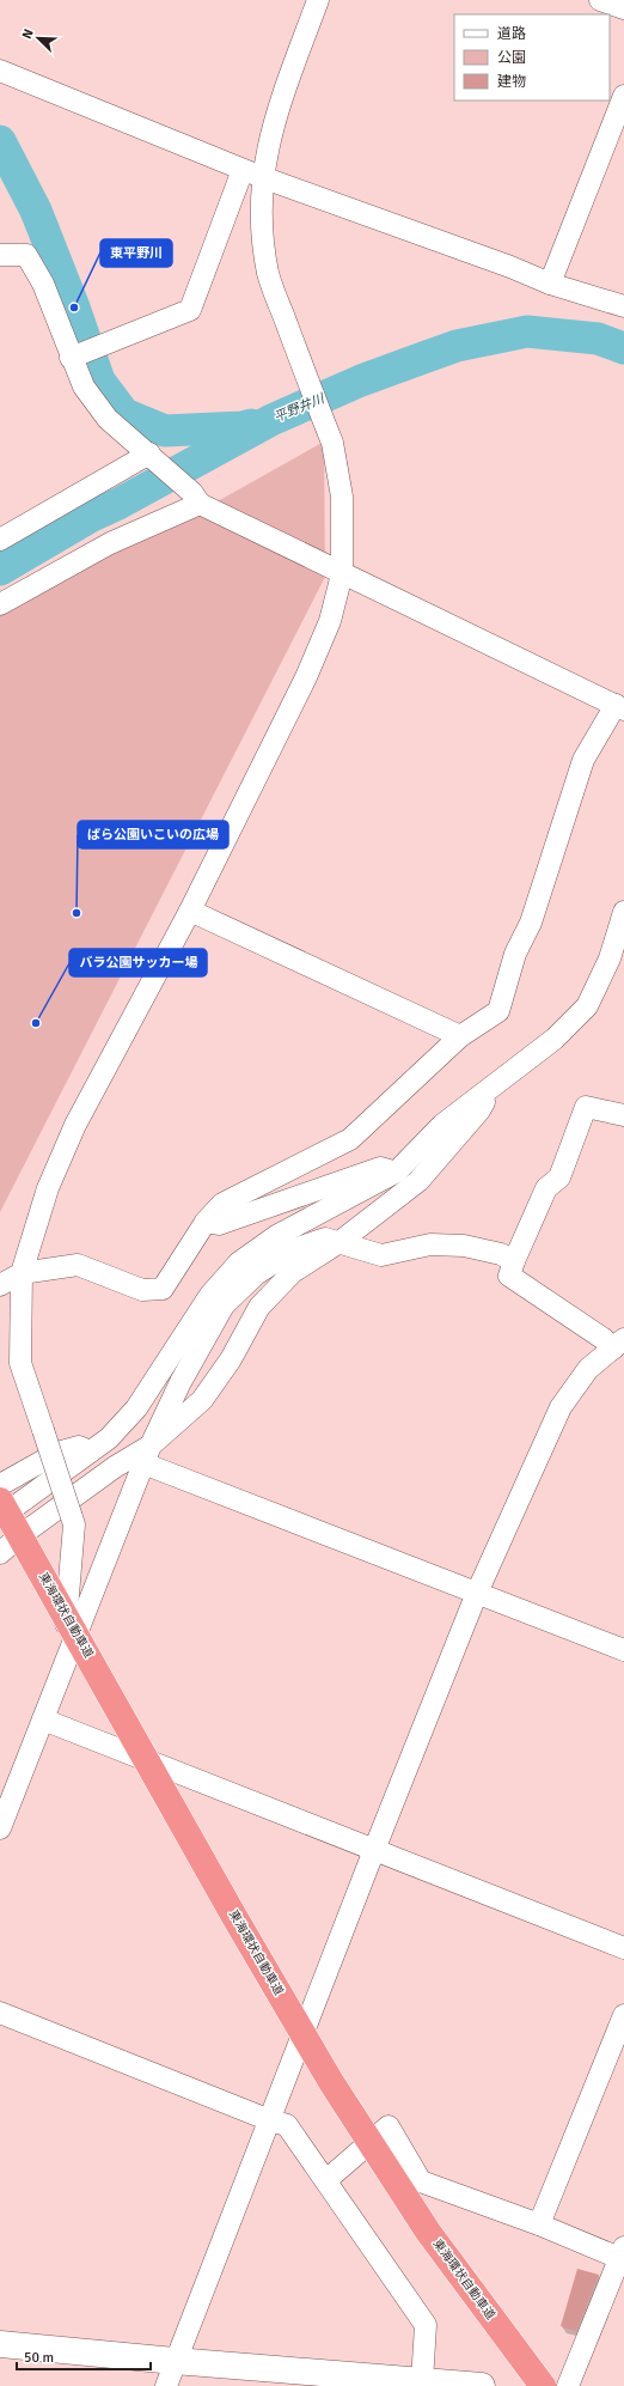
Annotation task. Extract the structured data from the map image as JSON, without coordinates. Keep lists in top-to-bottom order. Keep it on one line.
{"streets":{"highway":["東海環状自動車道"]},"water":["平野井川"],"places":["東平野川","ばら公園いこいの広場","バラ公園サッカー場"],"legend":["道路","公園","建物"],"scale_bar":"50 m","north":"top left"}
